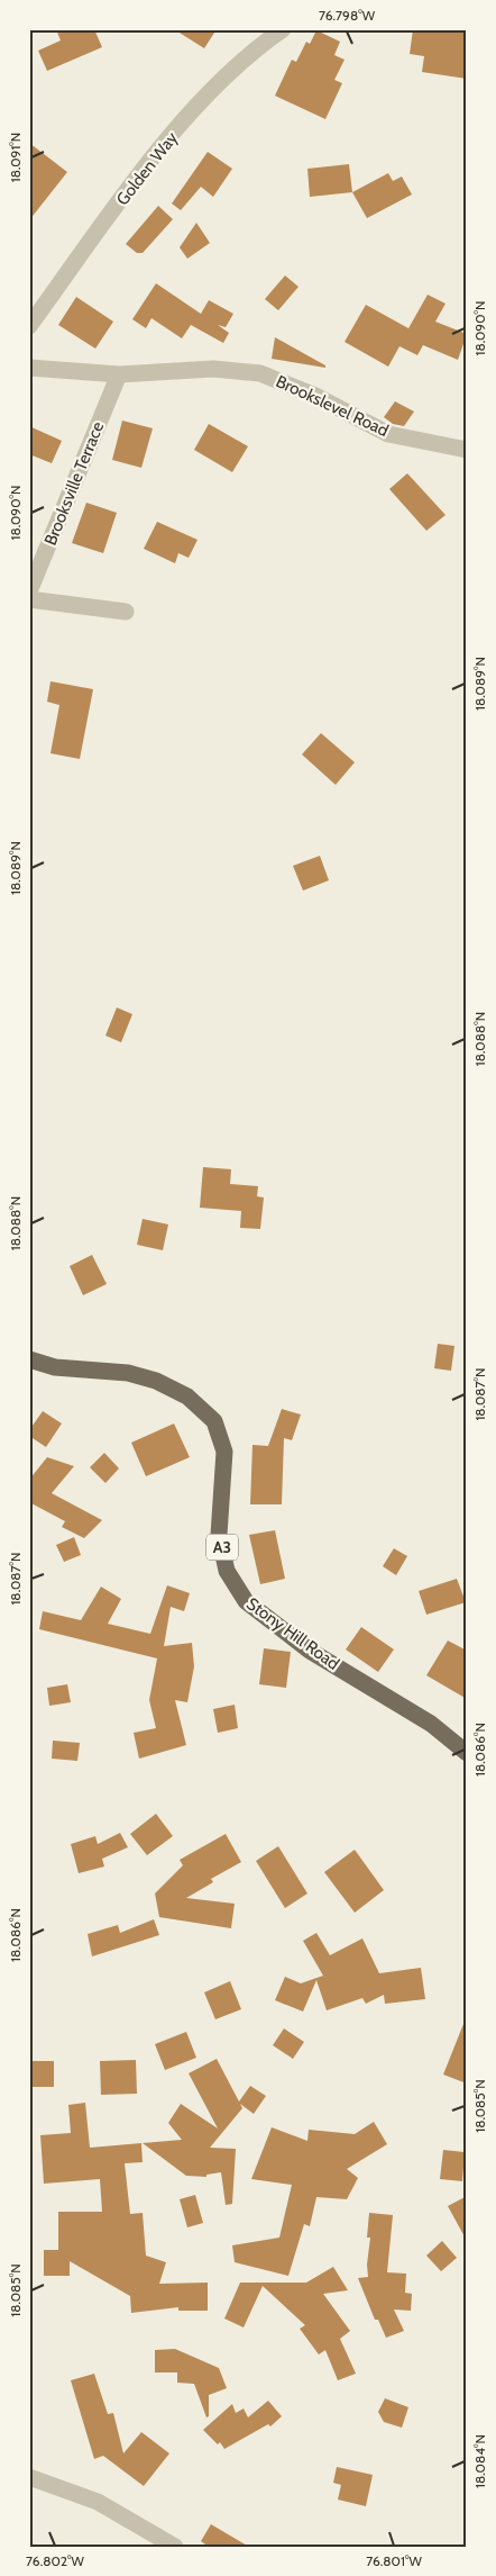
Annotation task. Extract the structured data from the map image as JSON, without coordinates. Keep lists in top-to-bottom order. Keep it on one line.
{"streets":{"main road":["A3","Stony Hill Road"],"street":["Golden Way","Brookslevel Road","Brooksville Terrace"]},"crossings":[["Brookslevel Road","Brooksville Terrace"]],"coordinates":["76.798°W","18.091°N","18.090°N","18.089°N","18.088°N","18.087°N","18.086°N","18.085°N","18.084°N","76.802°W","76.801°W"]}
